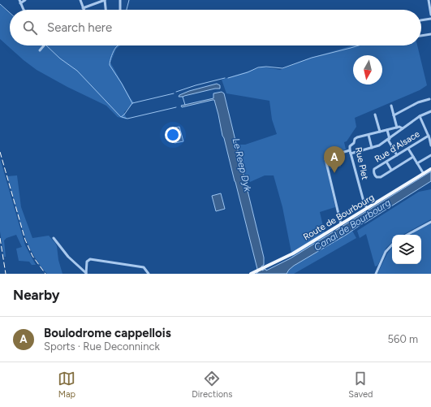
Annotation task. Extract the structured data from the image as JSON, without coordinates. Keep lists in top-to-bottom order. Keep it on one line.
{"streets":{"main road":["Route de Bourbourg"],"street":["Rue d'Alsace","Rue Plet"]},"crossings":[["Rue Plet","Route de Bourbourg"]],"water":["Le Reep Dyk","Canal de Bourbourg"],"north":"bottom","page":{"search":"Search here","pins":"A","heading":"Nearby","list":[{"mark":"A","name":"Boulodrome cappellois","note":"Sports · Rue Deconninck","value":"560 m"}],"nav":["Map","Directions","Saved"]}}
